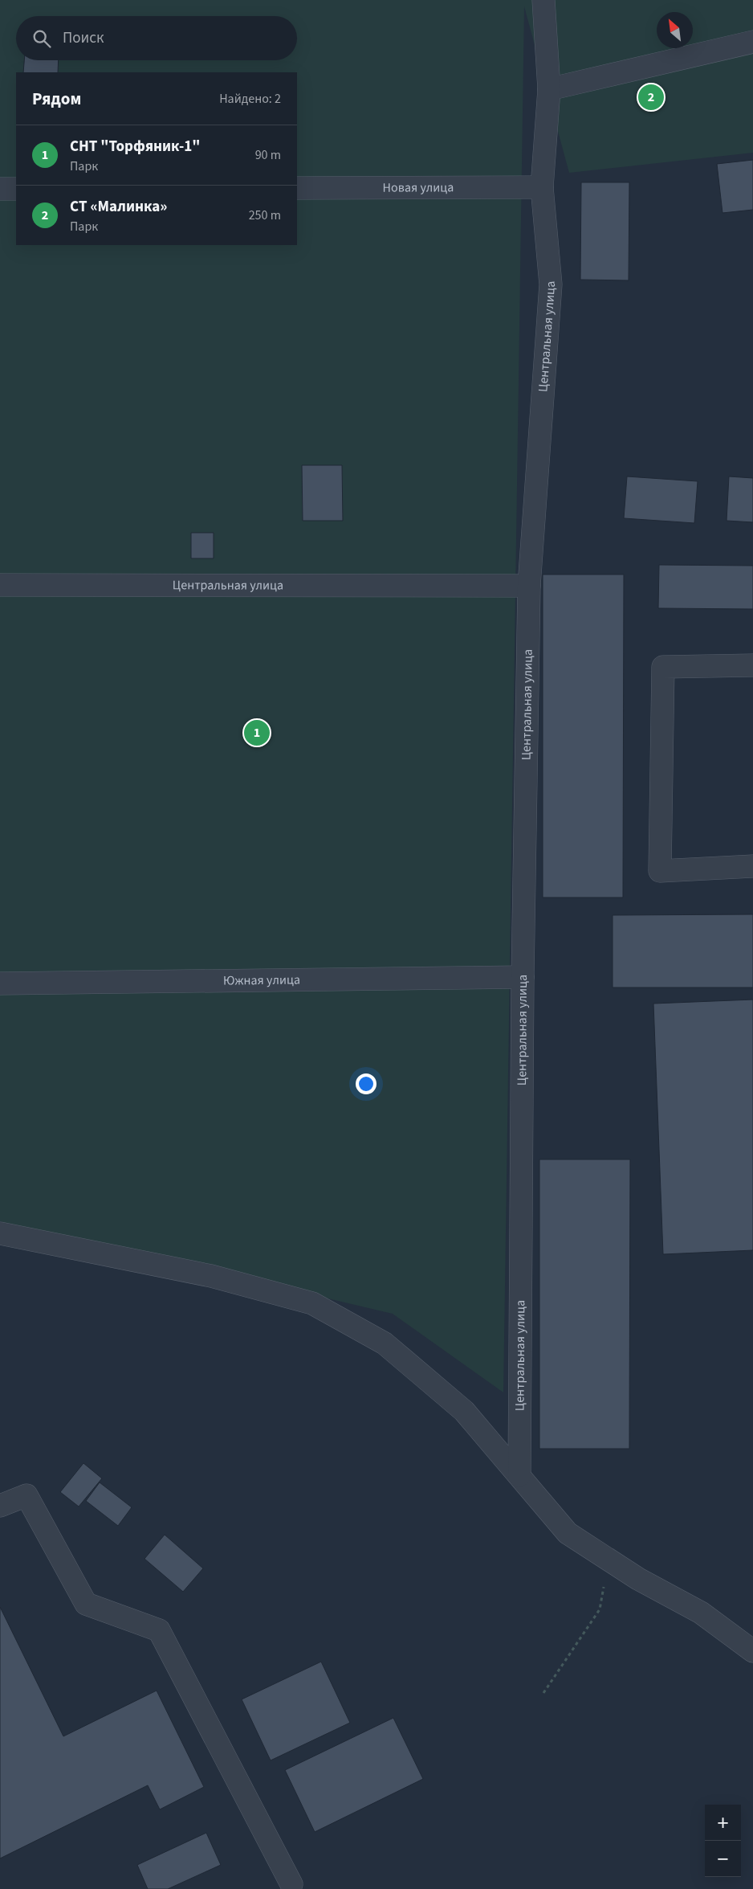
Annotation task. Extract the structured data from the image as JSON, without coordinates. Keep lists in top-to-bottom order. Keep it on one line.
{"streets":{"street":["Новая улица","Центральная улица","Южная улица"]},"crossings":[["Новая улица","Центральная улица"],["Центральная улица","Южная улица"]],"north":"top left","page":{"search":"Поиск","heading":["Рядом","Найдено: 2"],"pins":["2","1"],"list":[{"mark":"1","name":"СНТ \"Торфяник-1\"","note":"Парк","value":"90 m"},{"mark":"2","name":"CТ «Малинка»","note":"Парк","value":"250 m"}],"map_buttons":["+","−"]}}
